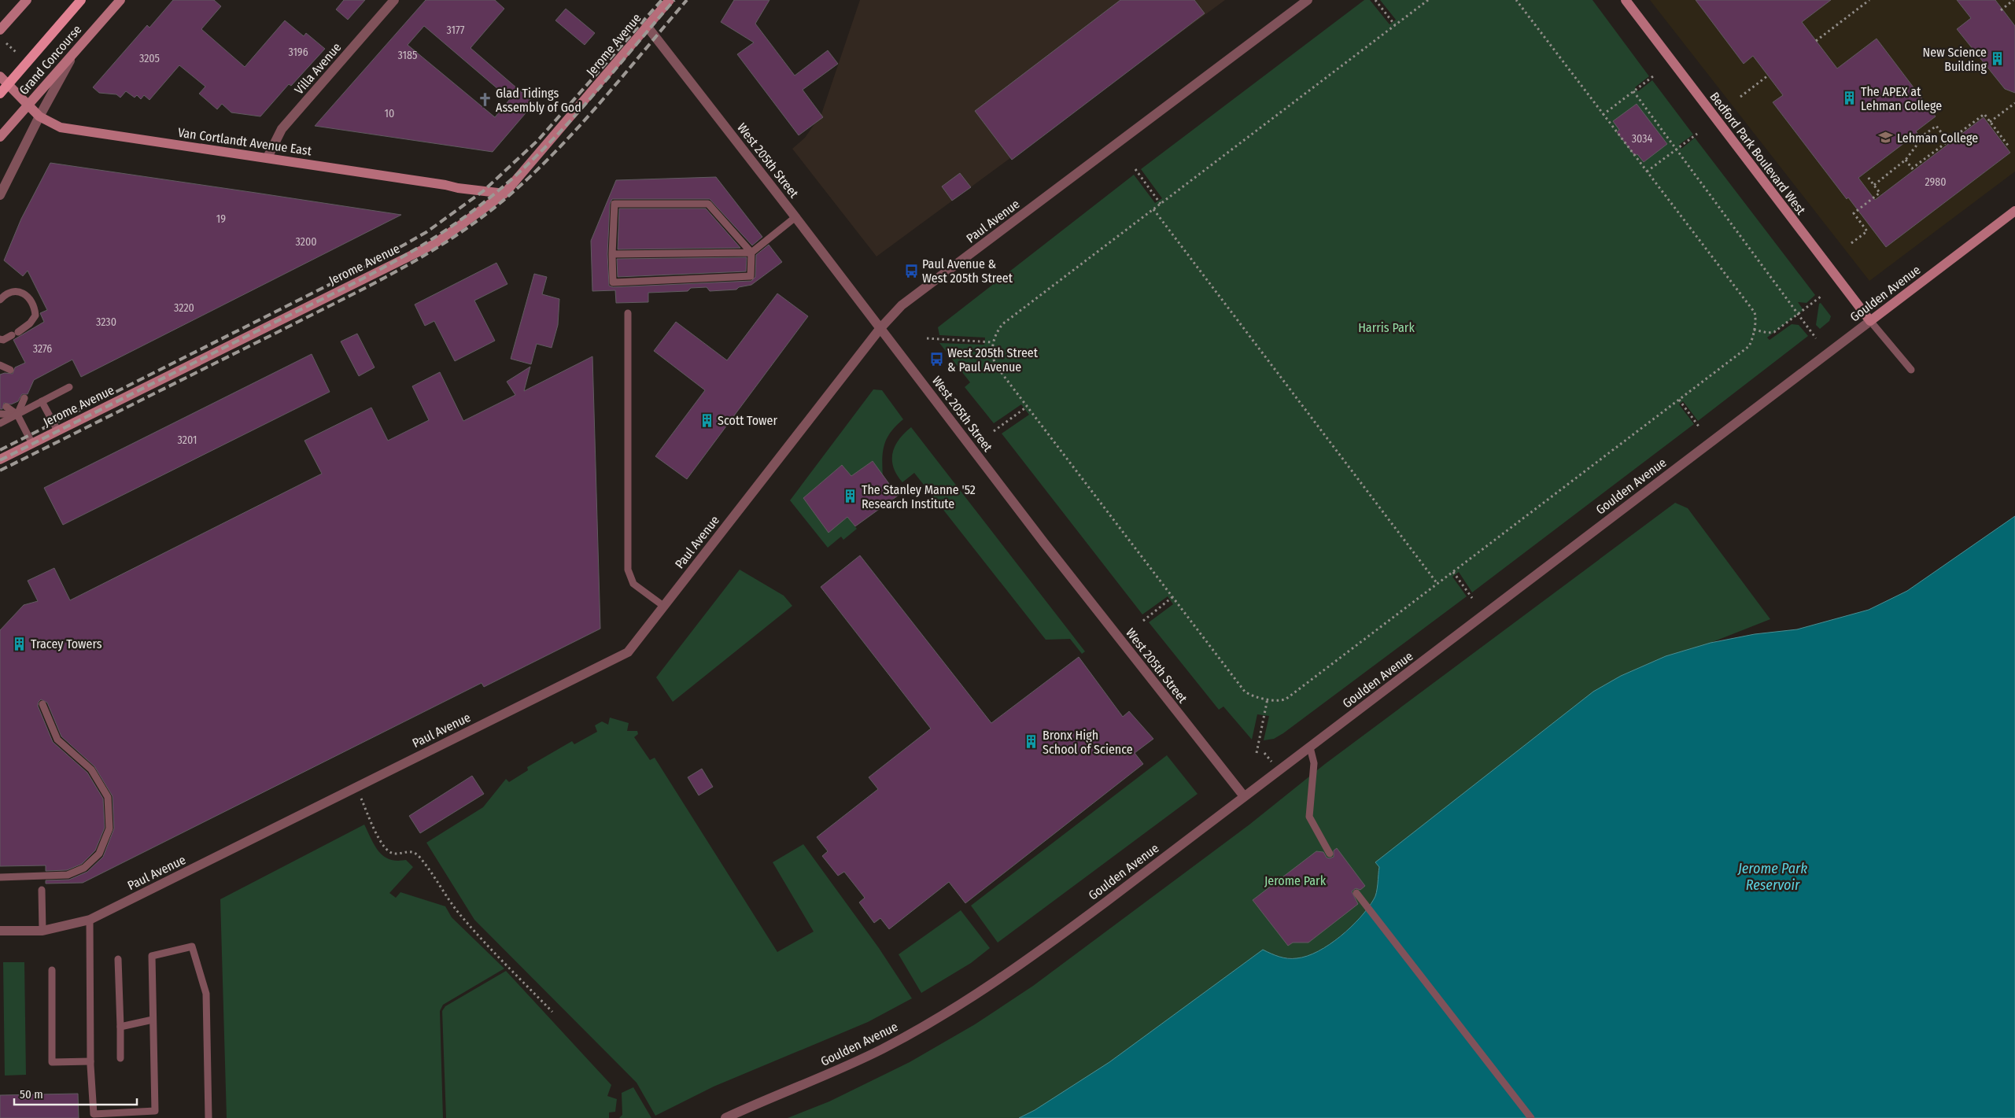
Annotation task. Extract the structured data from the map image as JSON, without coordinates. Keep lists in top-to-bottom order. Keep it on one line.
{"streets":{"main road":["Grand Concourse"],"street":["Jerome Avenue","Villa Avenue","Van Cortlandt Avenue East","Bedford Park Boulevard West","West 205th Street","Paul Avenue","Goulden Avenue"]},"crossings":[["Jerome Avenue","Van Cortlandt Avenue East"],["Jerome Avenue","West 205th Street"],["Grand Concourse","Van Cortlandt Avenue East"],["Villa Avenue","Van Cortlandt Avenue East"],["Bedford Park Boulevard West","Goulden Avenue"],["West 205th Street","Paul Avenue"],["West 205th Street","Goulden Avenue"]],"water":["Jerome Park Reservoir"],"parks":["Harris Park","Jerome Park"],"places":{"building":["New Science Building","The APEX at Lehman College","Scott Tower","The Stanley Manne '52 Research Institute","Tracey Towers","Bronx High School of Science"],"church":["Glad Tidings Assembly of God"],"school or university":["Lehman College"],"bus stop":["Paul Avenue & West 205th Street","West 205th Street & Paul Avenue"]},"house_numbers":["3177","3196","3185","3205","10","3034","2980","19","3200","3220","3230","3276","3201"],"scale_bar":"50 m"}
